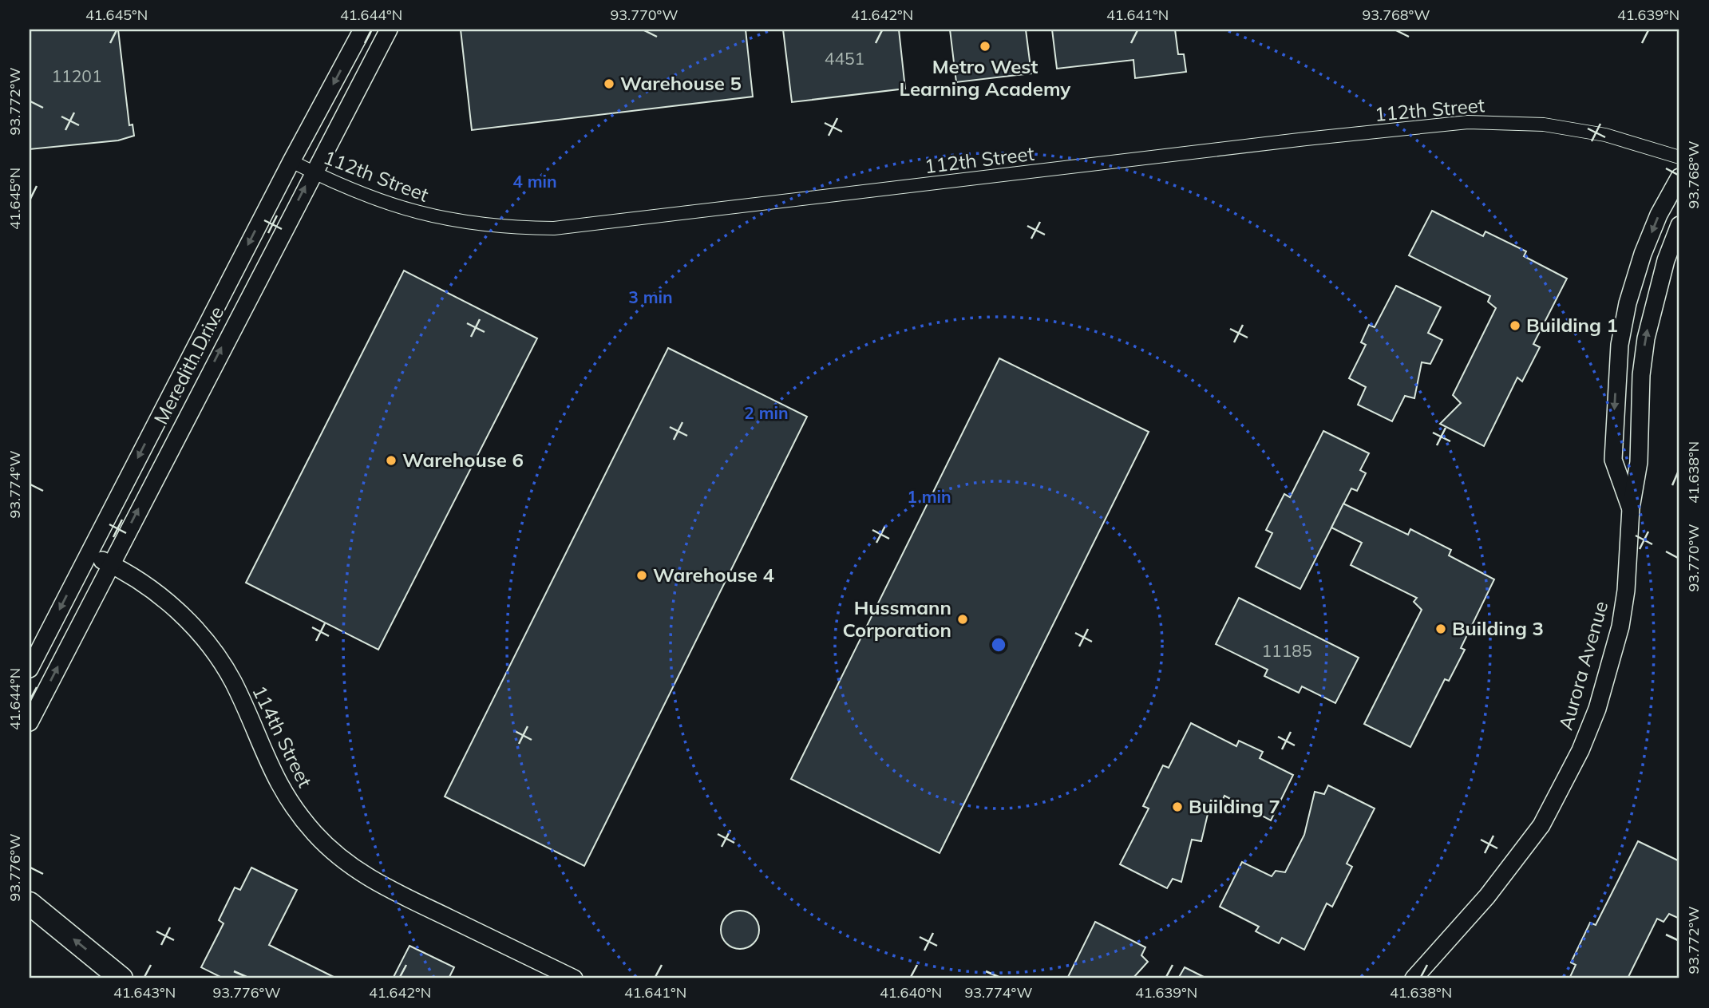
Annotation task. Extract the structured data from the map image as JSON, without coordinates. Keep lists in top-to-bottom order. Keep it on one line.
{"streets":{"street":["112th Street","Meredith Drive","Aurora Avenue","114th Street"]},"crossings":[["112th Street","Meredith Drive"],["Meredith Drive","114th Street"]],"places":["Metro West Learning Academy","Warehouse 5","Building 1","Warehouse 6","Warehouse 4","Hussmann Corporation","Building 3","Building 7"],"house_numbers":["4451","11201","11185"],"coordinates":["41.645°N","41.644°N","93.770°W","41.642°N","41.641°N","93.768°W","41.639°N","93.772°W","41.638°N","93.774°W","93.776°W","41.643°N","41.640°N"],"rings":["4 min","3 min","2 min","1 min"]}
